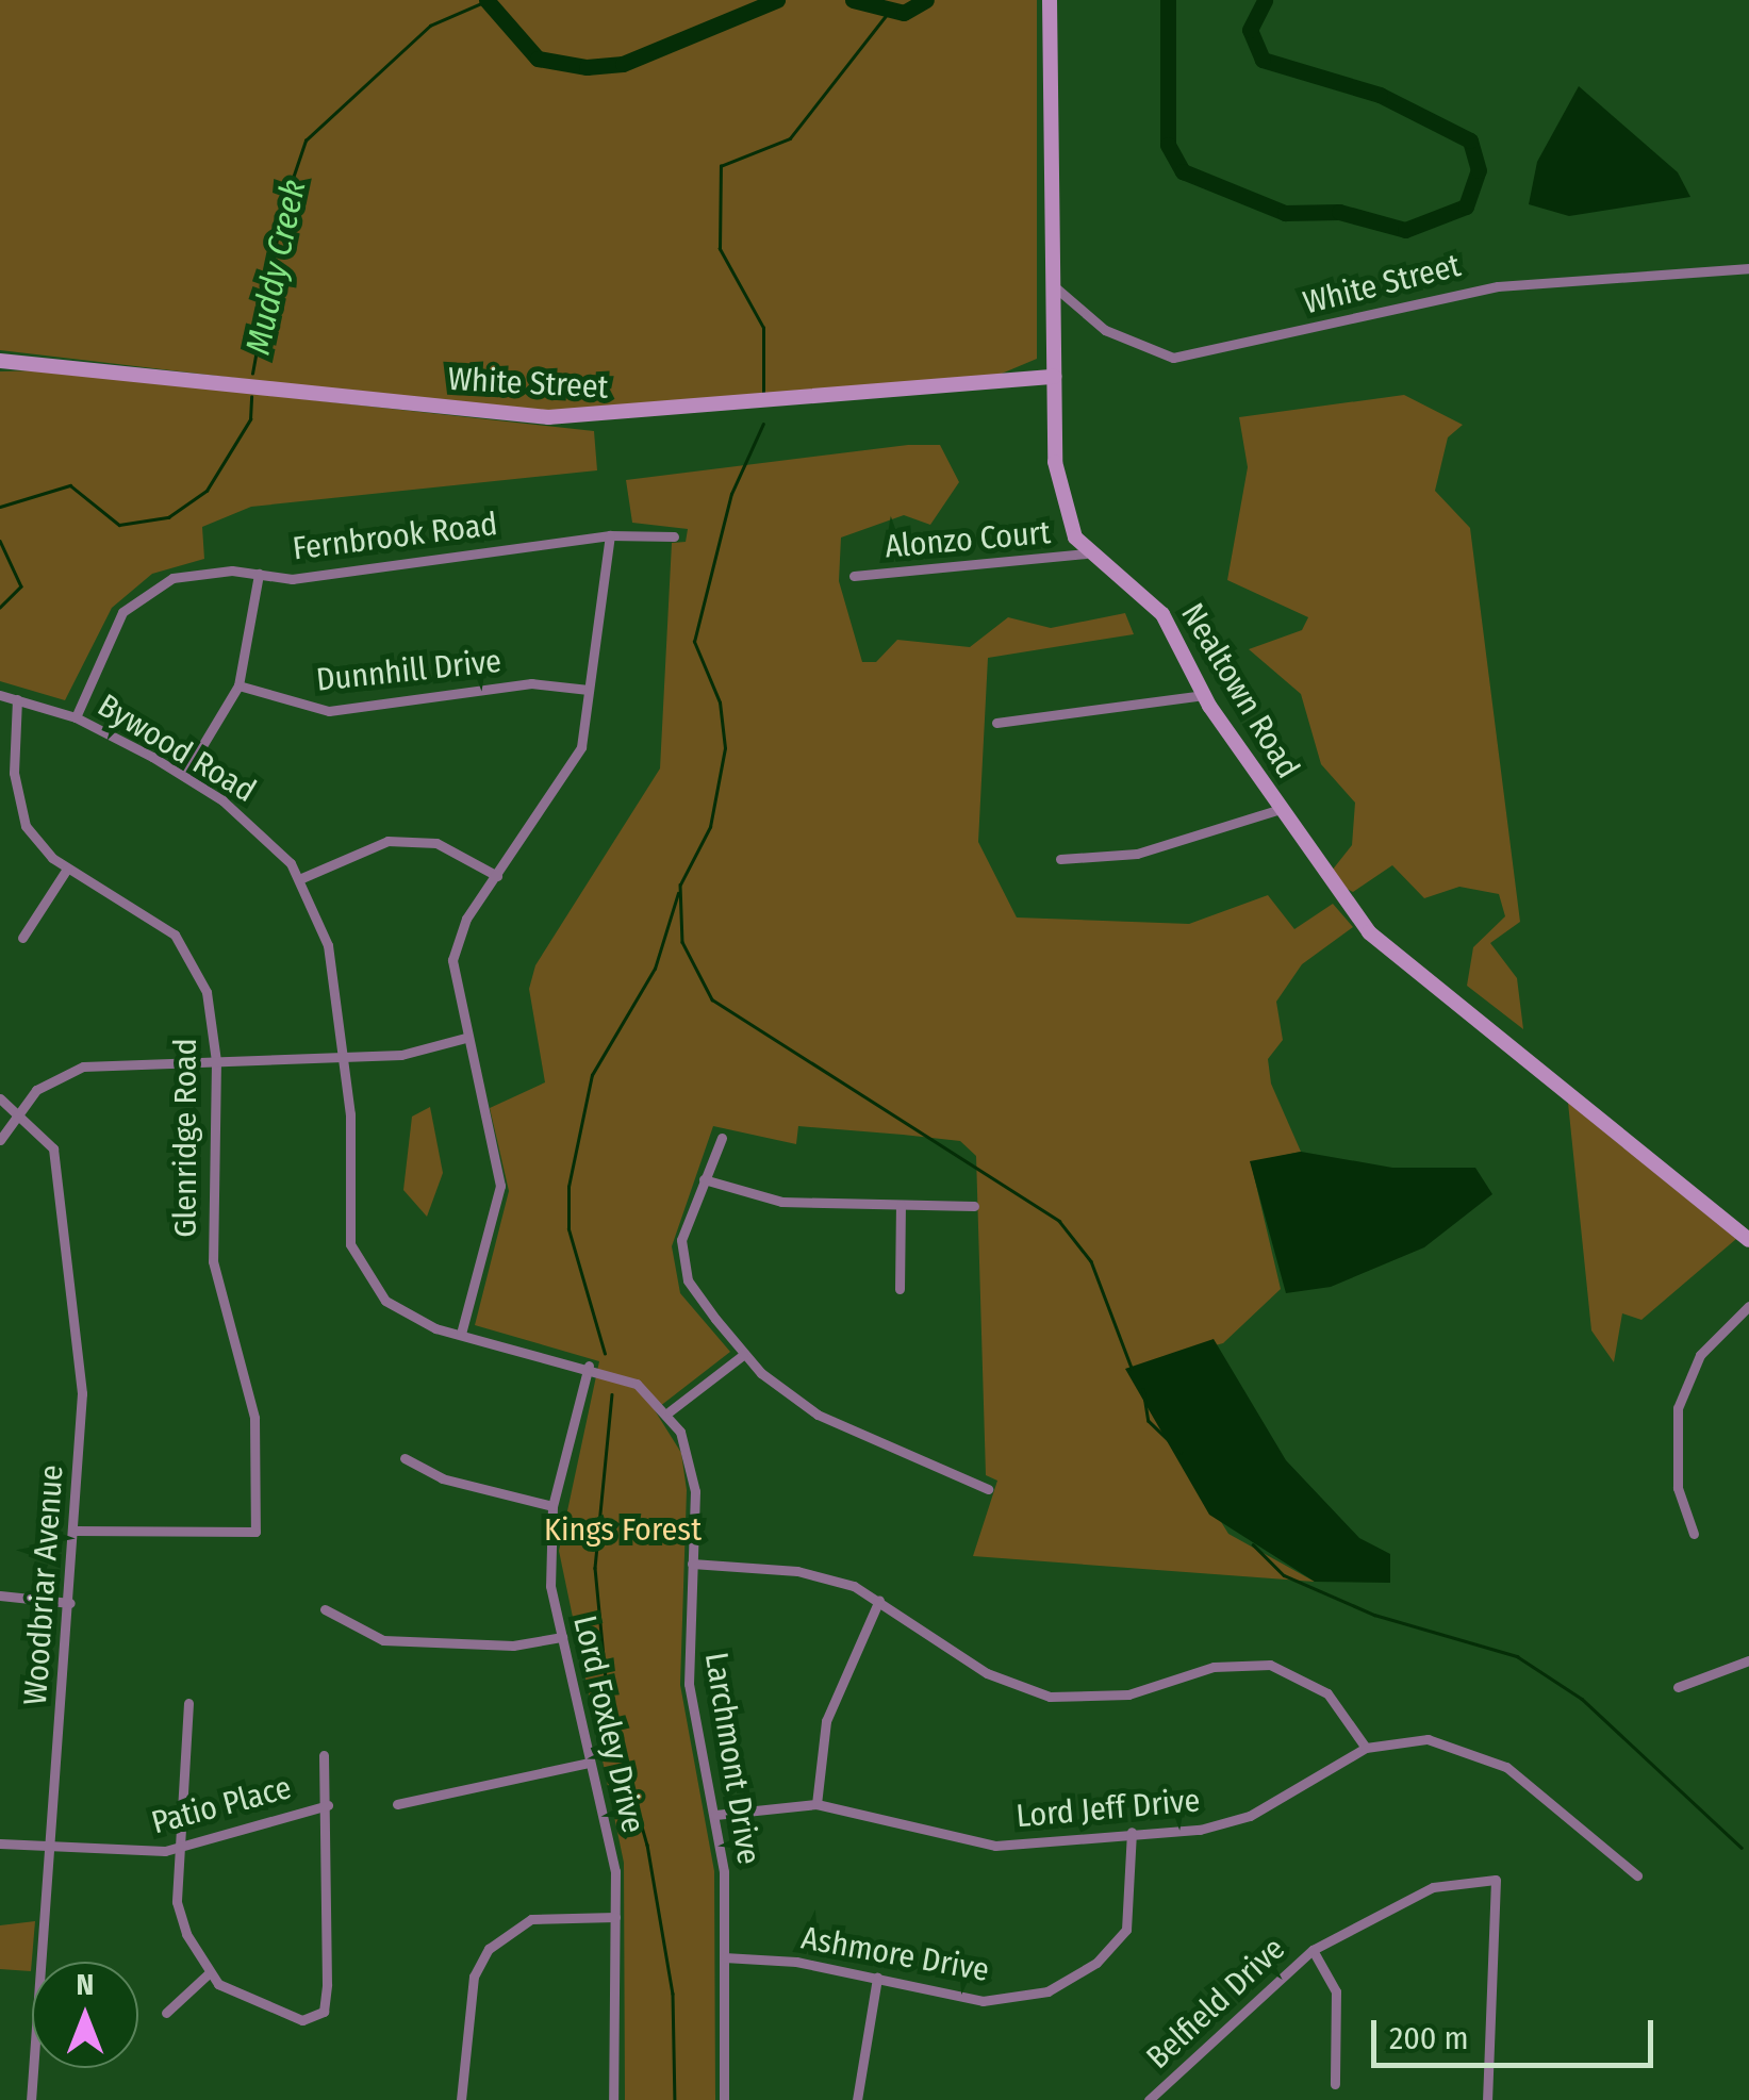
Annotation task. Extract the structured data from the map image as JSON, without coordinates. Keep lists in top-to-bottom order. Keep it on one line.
{"streets":{"street":["White Street","Fernbrook Road","Alonzo Court","Dunnhill Drive","Nealtown Road","Bywood Road","Glenridge Road","Woodbriar Avenue","Lord Foxley Drive","Larchmont Drive","Patio Place","Lord Jeff Drive","Ashmore Drive","Belfield Drive"]},"crossings":[["White Street","Nealtown Road"],["Fernbrook Road","Bywood Road"],["Alonzo Court","Nealtown Road"],["Bywood Road","Glenridge Road"],["Bywood Road","Larchmont Drive"],["Glenridge Road","Woodbriar Avenue"],["Woodbriar Avenue","Patio Place"],["Lord Foxley Drive","Larchmont Drive"],["Larchmont Drive","Lord Jeff Drive"],["Larchmont Drive","Ashmore Drive"],["Lord Jeff Drive","Ashmore Drive"]],"water":["Muddy Creek"],"parks":["Kings Forest"],"scale_bar":"200 m","north":"top"}
